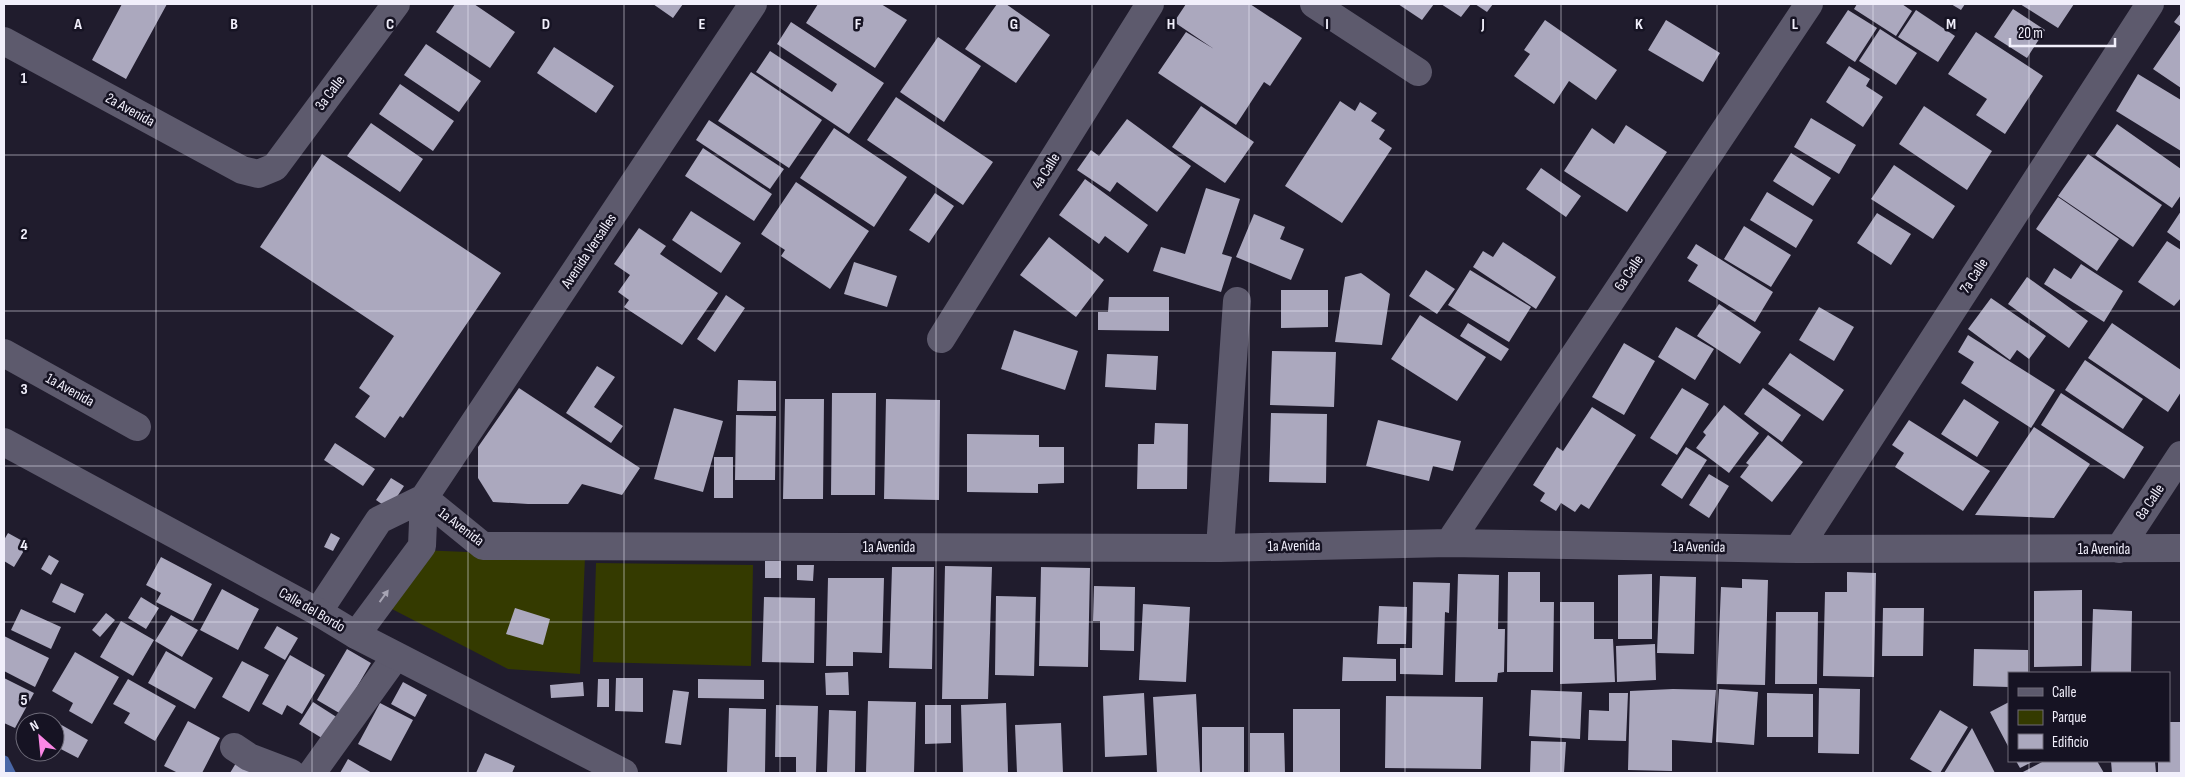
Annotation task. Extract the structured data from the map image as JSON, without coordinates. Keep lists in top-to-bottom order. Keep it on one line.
{"streets":{"street":["3a Calle","2a Avenida","4a Calle","Avenida Versalles","6a Calle","7a Calle","1a Avenida","8a Calle","Calle del Bordo"]},"crossings":[["3a Calle","2a Avenida"],["Avenida Versalles","1a Avenida"],["6a Calle","1a Avenida"],["7a Calle","1a Avenida"],["1a Avenida","8a Calle"]],"legend":["Calle","Parque","Edificio"],"scale_bar":"20 m","north":"top left","grid":{"columns":["A","B","C","D","E","F","G","H","I","J","K","L","M"],"rows":["1","2","3","4","5"]}}
